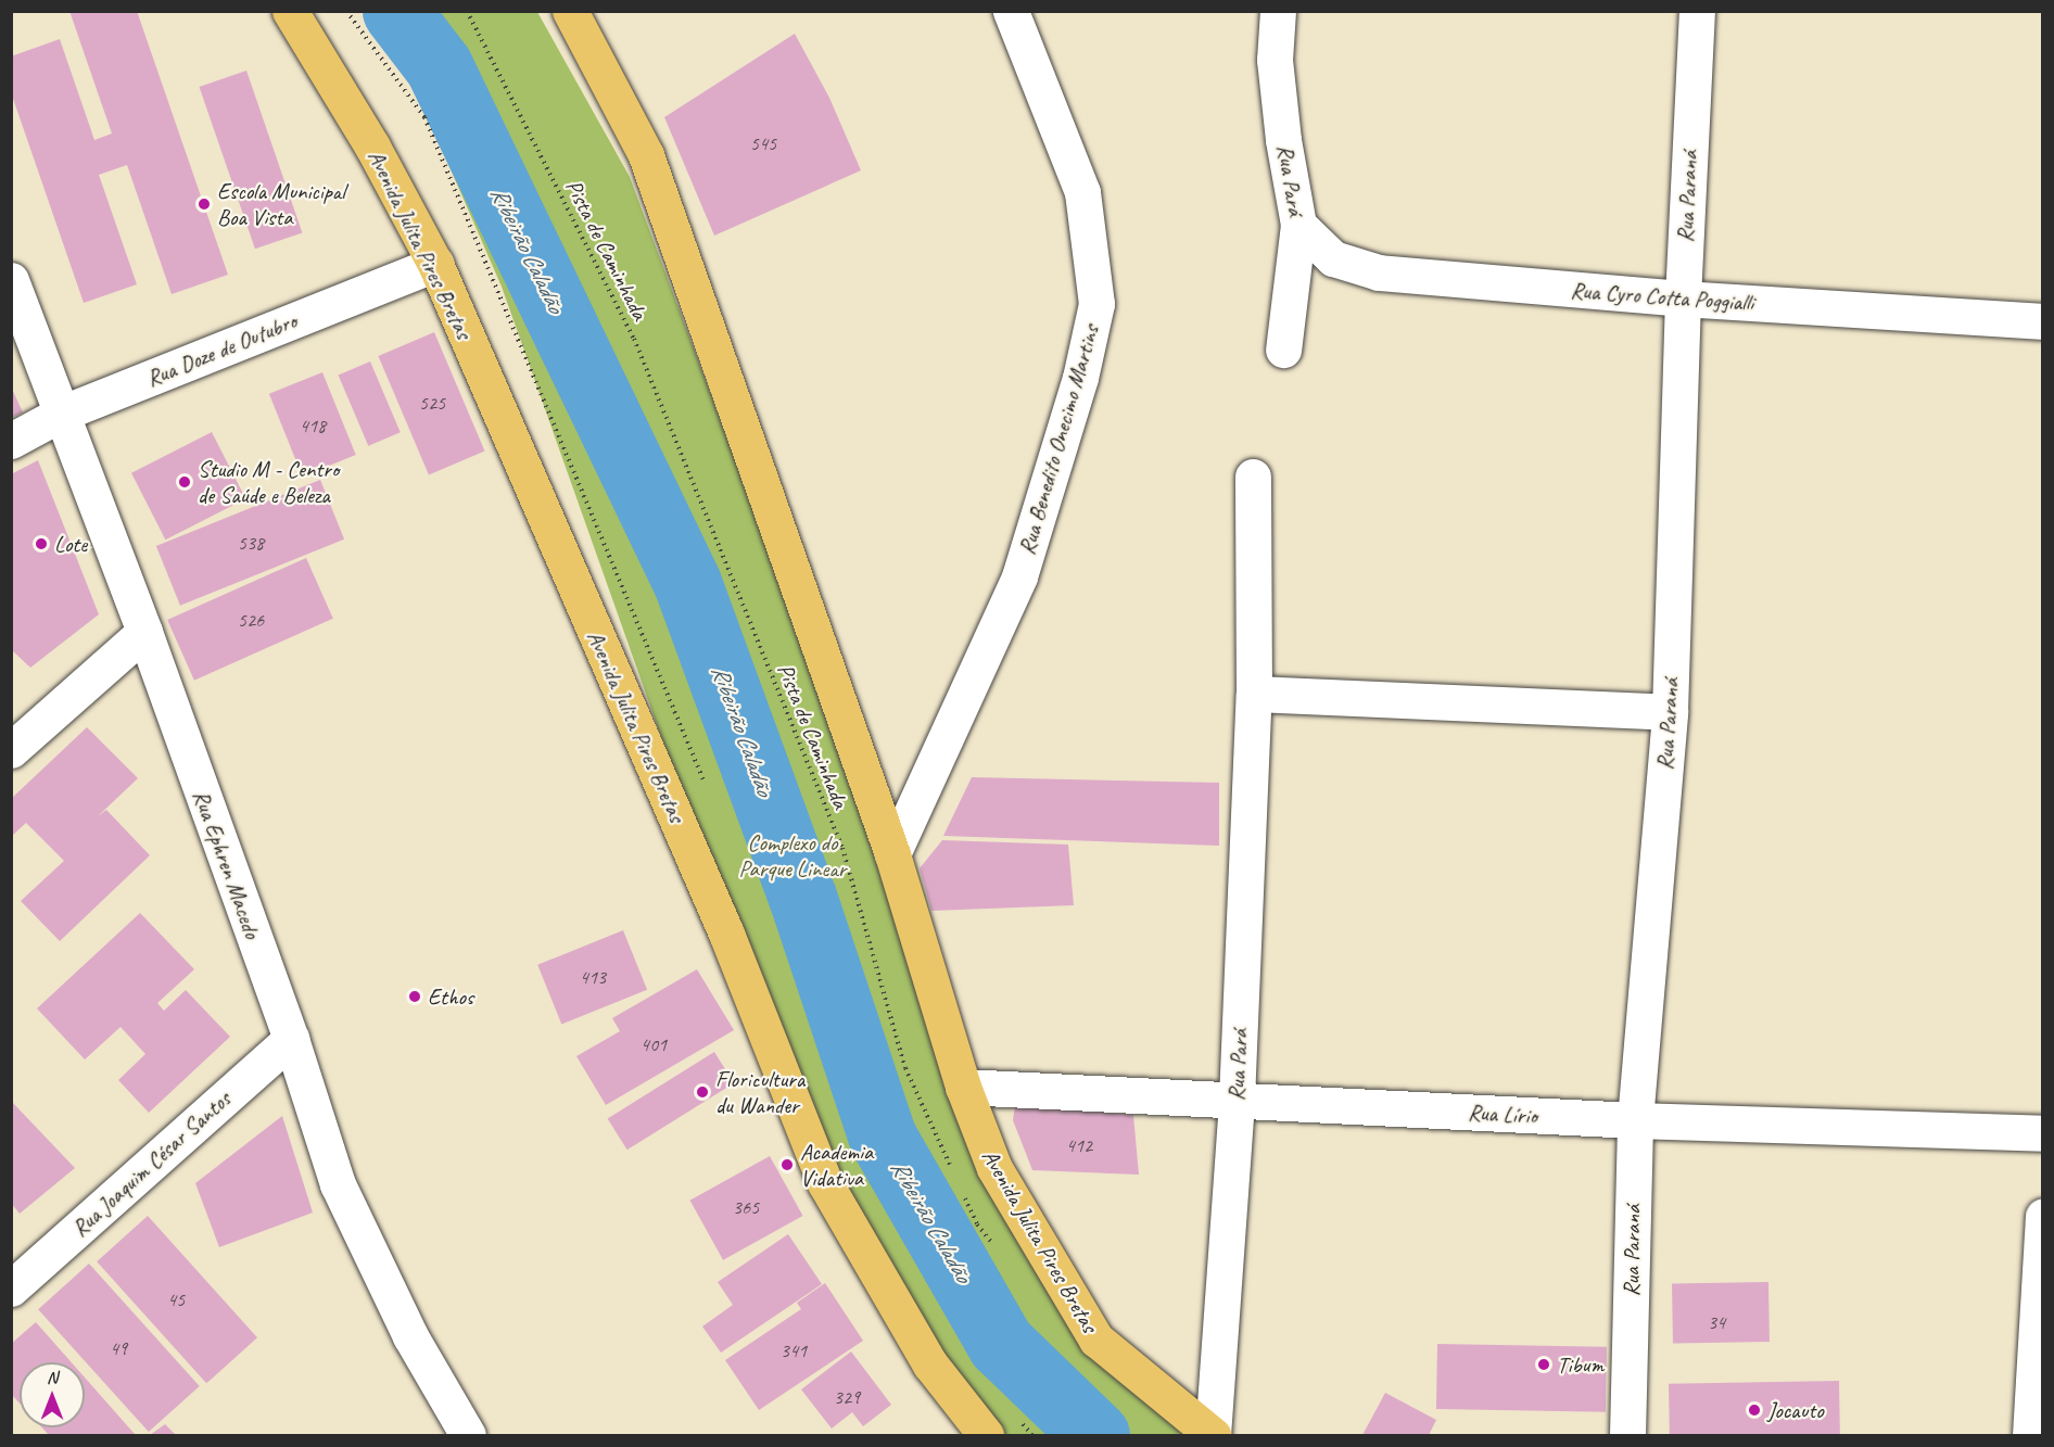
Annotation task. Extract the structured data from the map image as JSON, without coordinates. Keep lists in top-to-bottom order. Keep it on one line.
{"streets":{"main road":["Avenida Julita Pires Bretas"],"street":["Rua Pará","Rua Paraná","Rua Cyro Cotta Poggialli","Rua Doze de Outubro","Rua Benedito Onecimo Martins","Rua Ephren Macedo","Rua Lírio","Rua Joaquim César Santos"],"path":["Pista de Caminhada"]},"crossings":[["Rua Pará","Avenida Julita Pires Bretas"],["Rua Pará","Rua Cyro Cotta Poggialli"],["Rua Pará","Rua Lírio"],["Rua Paraná","Rua Cyro Cotta Poggialli"],["Rua Paraná","Rua Lírio"],["Avenida Julita Pires Bretas","Rua Doze de Outubro"],["Avenida Julita Pires Bretas","Rua Benedito Onecimo Martins"],["Avenida Julita Pires Bretas","Rua Lírio"],["Rua Doze de Outubro","Rua Ephren Macedo"],["Rua Ephren Macedo","Rua Joaquim César Santos"]],"water":["Ribeirão Caladão"],"parks":["Complexo do Parque Linear"],"places":["Escola Municipal Boa Vista","Studio M - Centro de Saúde e Beleza","Lote","Ethos","Floricultura du Wander","Academia Vidativa","Tibum","Jocauto"],"house_numbers":["545","525","418","538","526","413","401","412","365","45","34","49","341","329"],"north":"top"}
